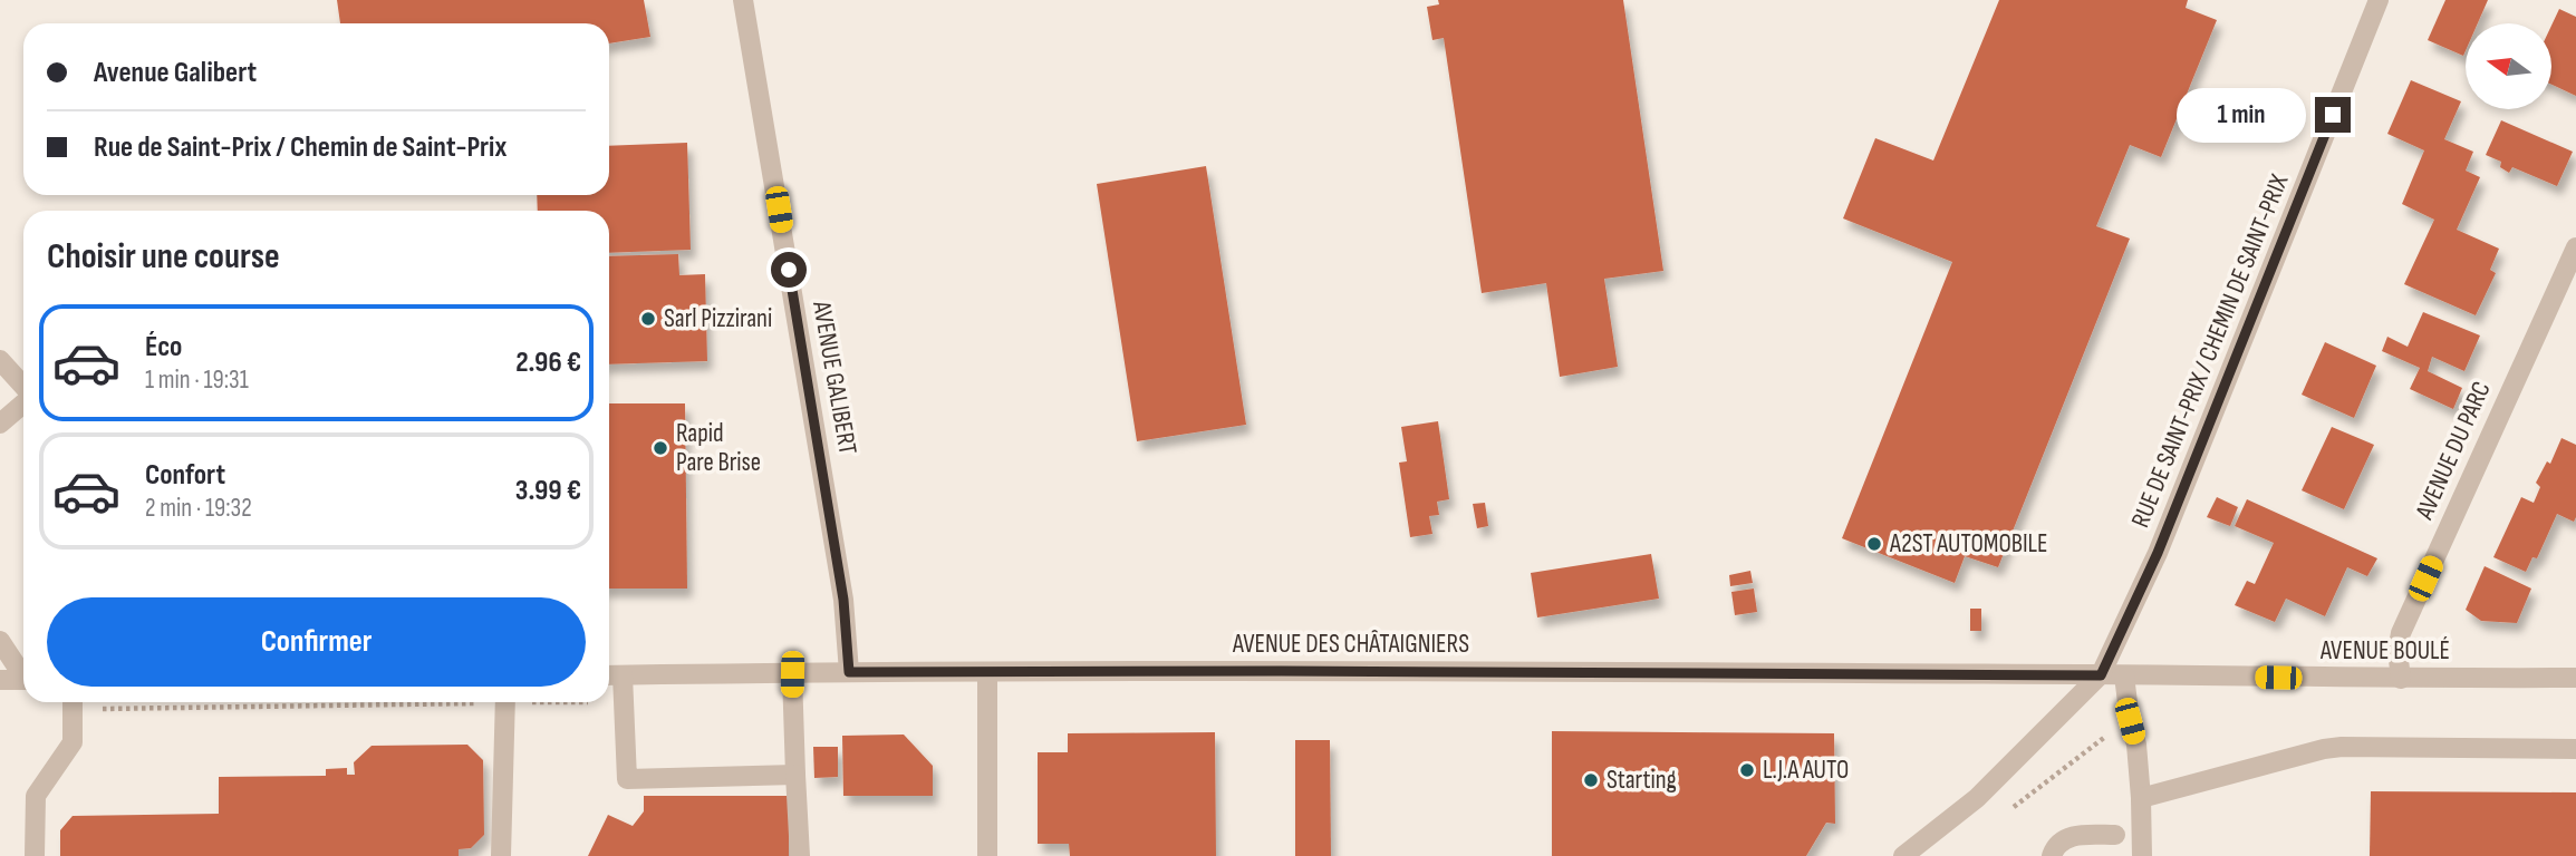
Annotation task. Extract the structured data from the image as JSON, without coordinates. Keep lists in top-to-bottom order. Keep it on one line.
{"streets":{"street":["RUE DE SAINT-PRIX / CHEMIN DE SAINT-PRIX","AVENUE GALIBERT","AVENUE DU PARC","AVENUE DES CHÂTAIGNIERS","AVENUE BOULÉ"]},"crossings":[["RUE DE SAINT-PRIX / CHEMIN DE SAINT-PRIX","AVENUE DES CHÂTAIGNIERS"],["RUE DE SAINT-PRIX / CHEMIN DE SAINT-PRIX","AVENUE BOULÉ"],["AVENUE GALIBERT","AVENUE DES CHÂTAIGNIERS"],["AVENUE DU PARC","AVENUE BOULÉ"],["AVENUE DES CHÂTAIGNIERS","AVENUE BOULÉ"]],"places":["Sarl Pizzirani","Rapid Pare Brise","A2ST AUTOMOBILE","L.J.A AUTO","Starting"],"north":"left","page":{"banner":["Avenue Galibert","Rue de Saint-Prix / Chemin de Saint-Prix"],"bubble":"1 min","heading":"Choisir une course","list":[{"name":"Éco","note":"1 min · 19:31","value":"2.96 €"},{"name":"Confort","note":"2 min · 19:32","value":"3.99 €"}],"buttons":"Confirmer"}}
